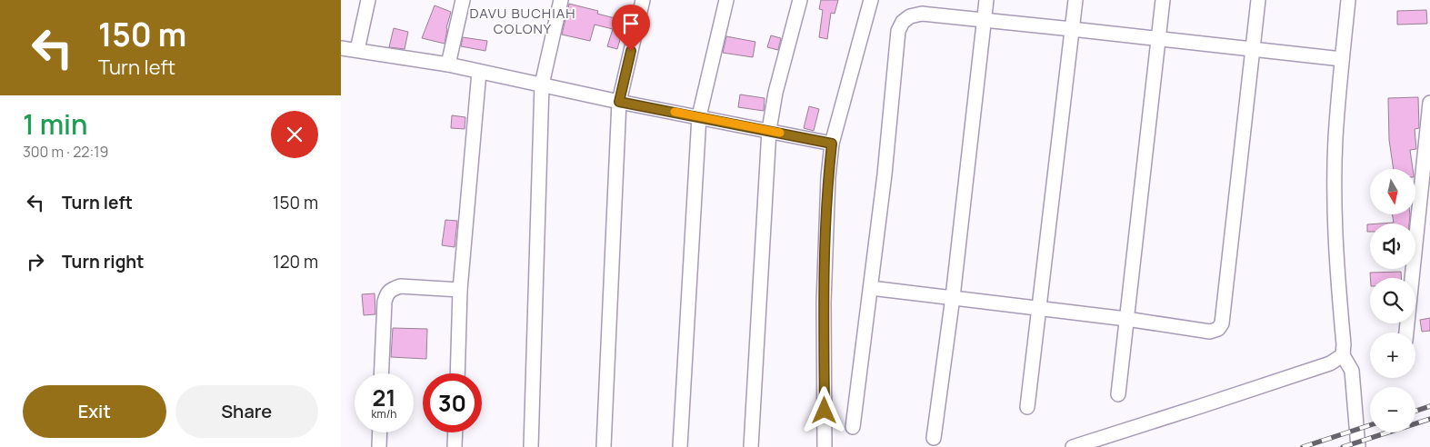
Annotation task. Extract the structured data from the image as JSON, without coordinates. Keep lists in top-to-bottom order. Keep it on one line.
{"districts":["DAVU BUCHIAH COLONY"],"north":"bottom","page":{"turn":["150 m","Turn left"],"heading":["1 min","300 m · 22:19"],"map_buttons":["+","−"],"list":[{"name":"Turn left","value":"150 m"},{"name":"Turn right","value":"120 m"}],"speed":"21 km/h","limit":"30","buttons":["Exit","Share"]}}
